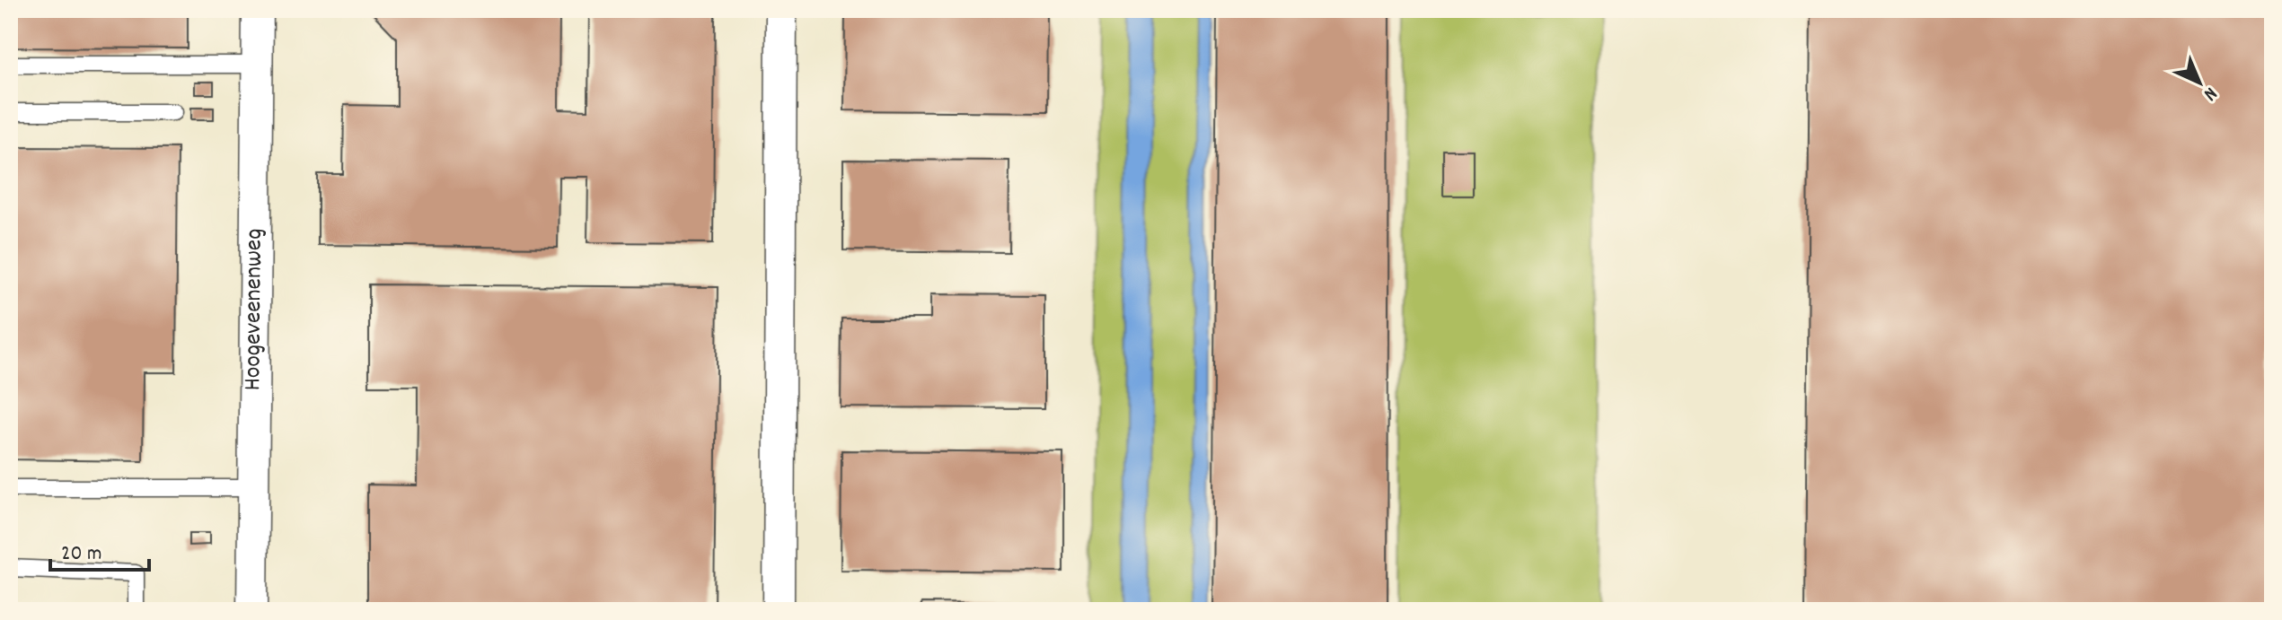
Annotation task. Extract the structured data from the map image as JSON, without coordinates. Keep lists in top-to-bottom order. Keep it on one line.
{"streets":{"street":["Hoogeveenenweg"]},"scale_bar":"20 m","north":"bottom right"}
